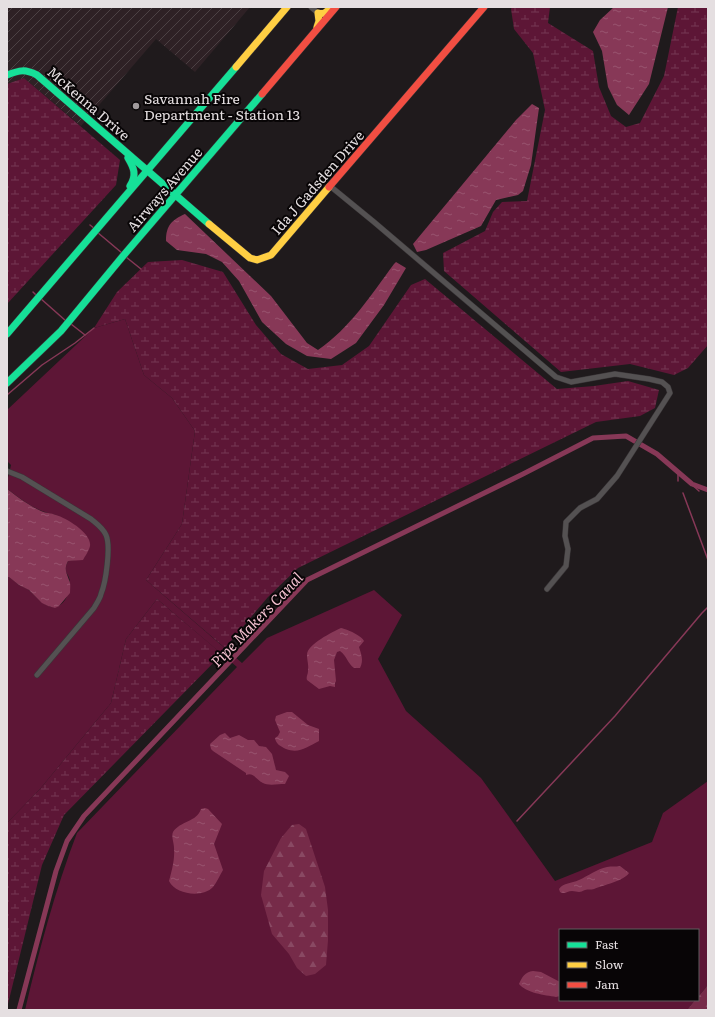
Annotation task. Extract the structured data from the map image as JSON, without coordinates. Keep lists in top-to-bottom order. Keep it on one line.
{"streets":{"main road":["McKenna Drive","Ida J Gadsden Drive","Airways Avenue"]},"crossings":[["McKenna Drive","Ida J Gadsden Drive"],["McKenna Drive","Airways Avenue"],["Ida J Gadsden Drive","Airways Avenue"]],"water":["Pipe Makers Canal"],"places":["Savannah Fire Department - Station 13"],"legend":["Fast","Slow","Jam"]}
